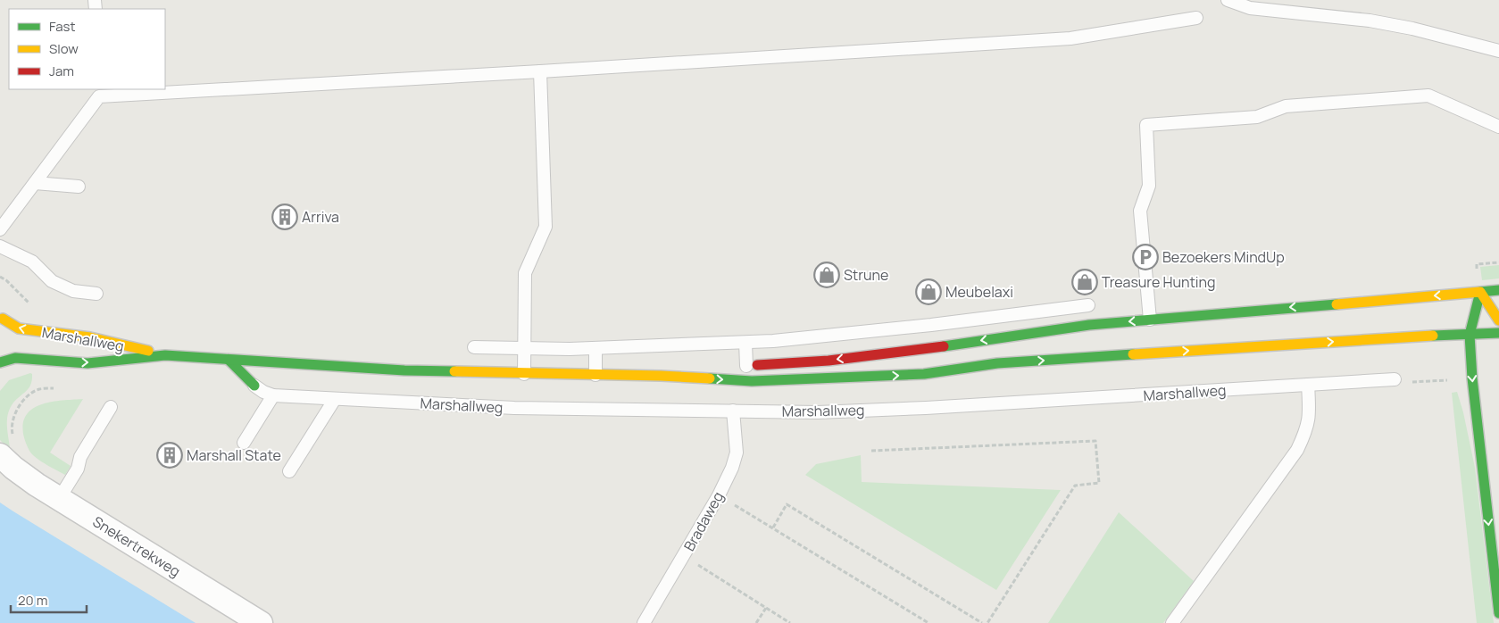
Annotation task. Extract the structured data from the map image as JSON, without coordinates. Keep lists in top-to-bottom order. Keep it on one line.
{"streets":{"main road":["Marshallweg"],"street":["Snekertrekweg"],"lane":["Bradaweg"]},"crossings":[["Marshallweg","Bradaweg"]],"places":{"building":["Arriva","Marshall State"],"parking":["Bezoekers MindUp"],"shop":["Strune","Treasure Hunting","Meubelaxi"]},"legend":["Fast","Slow","Jam"],"scale_bar":"20 m"}
